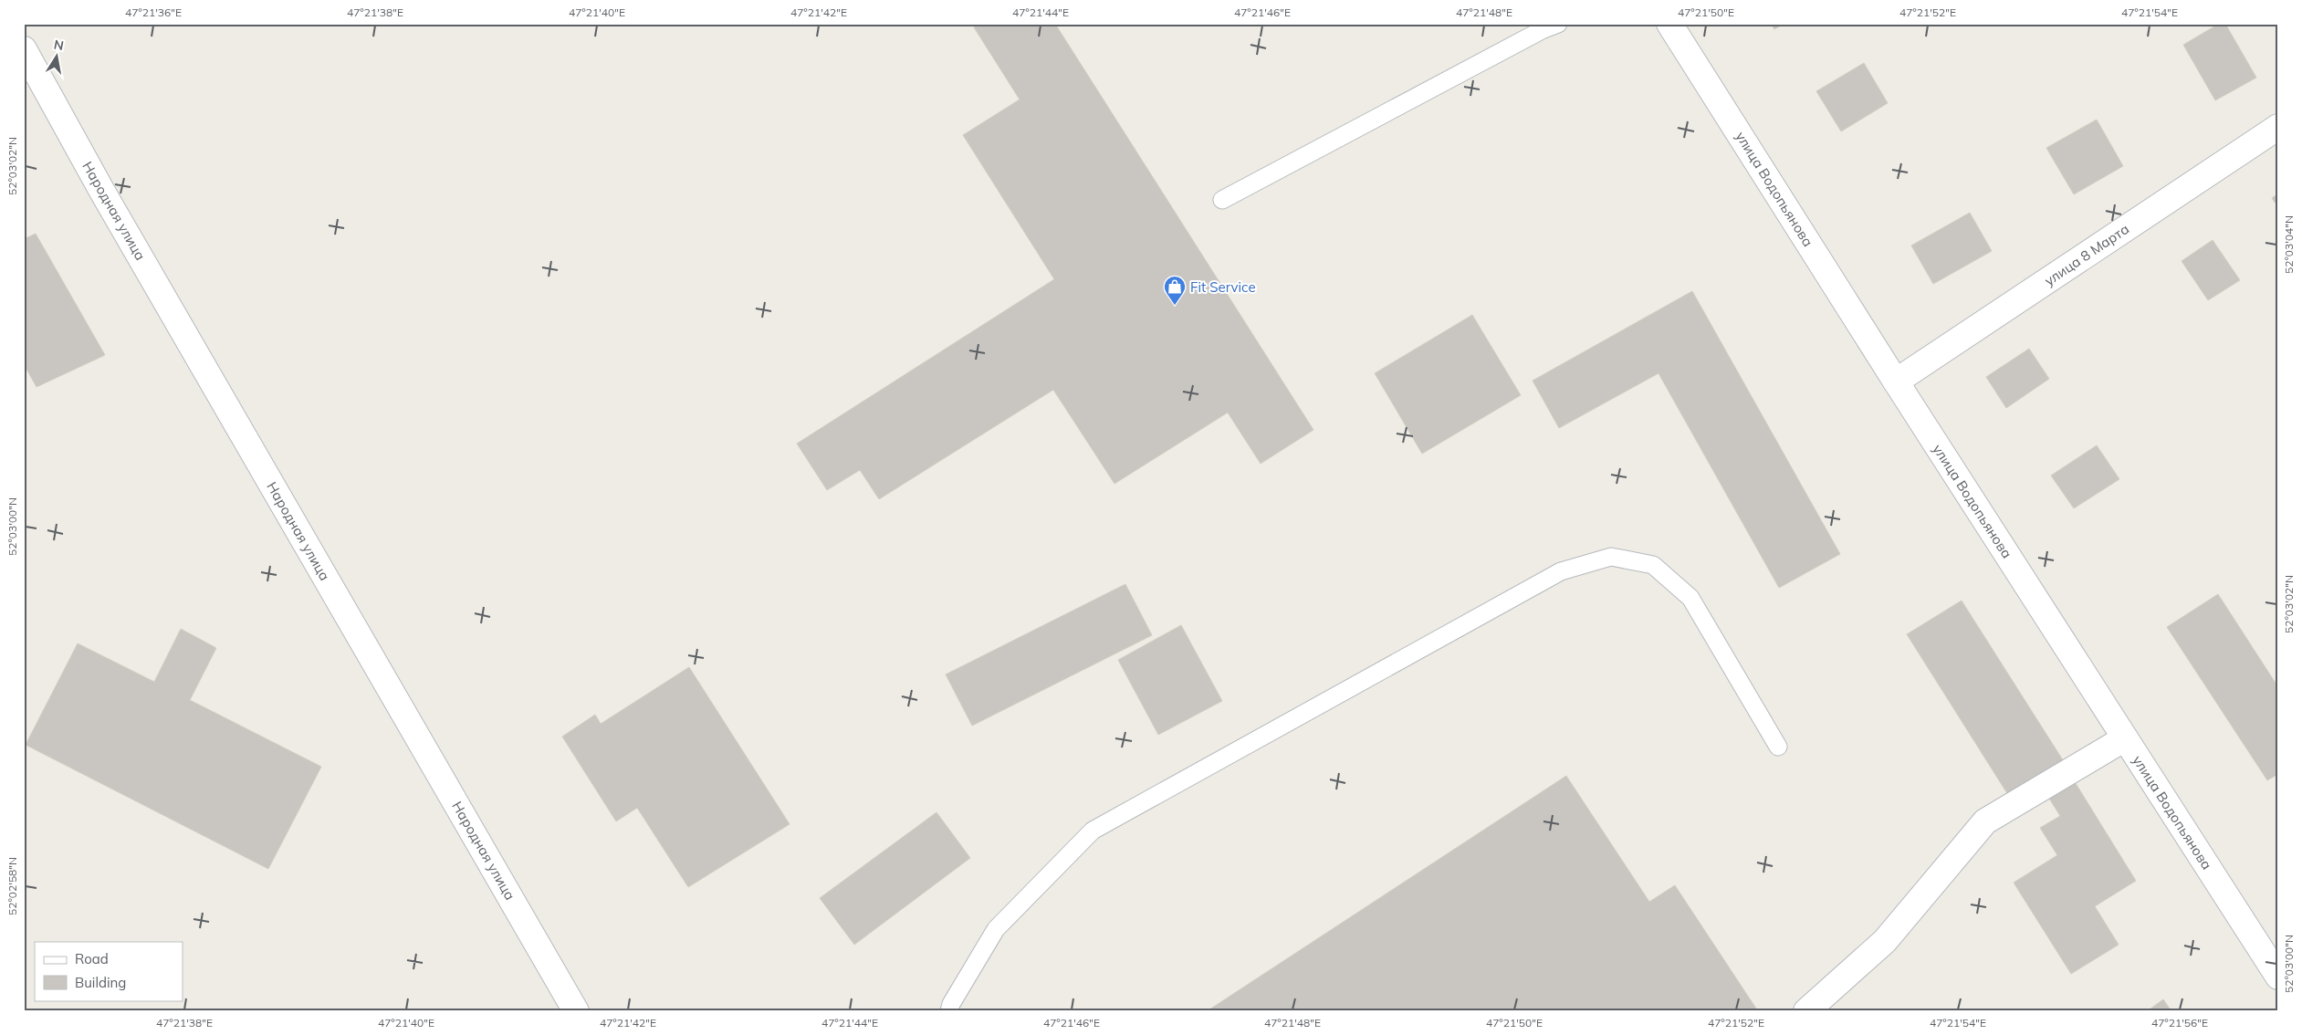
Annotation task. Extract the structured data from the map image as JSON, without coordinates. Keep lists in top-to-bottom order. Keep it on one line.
{"streets":{"street":["улица Водопьянова","Народная улица","улица 8 Марта"]},"crossings":[["улица Водопьянова","улица 8 Марта"]],"places":{"shop":["Fit Service"]},"legend":["Road","Building"],"north":"top","coordinates":["47°21'36\"E","47°21'38\"E","47°21'40\"E","47°21'42\"E","47°21'44\"E","47°21'46\"E","47°21'48\"E","47°21'50\"E","47°21'52\"E","47°21'54\"E","52°03'02\"N","52°03'04\"N","52°03'00\"N","52°02'58\"N","47°21'56\"E"]}
